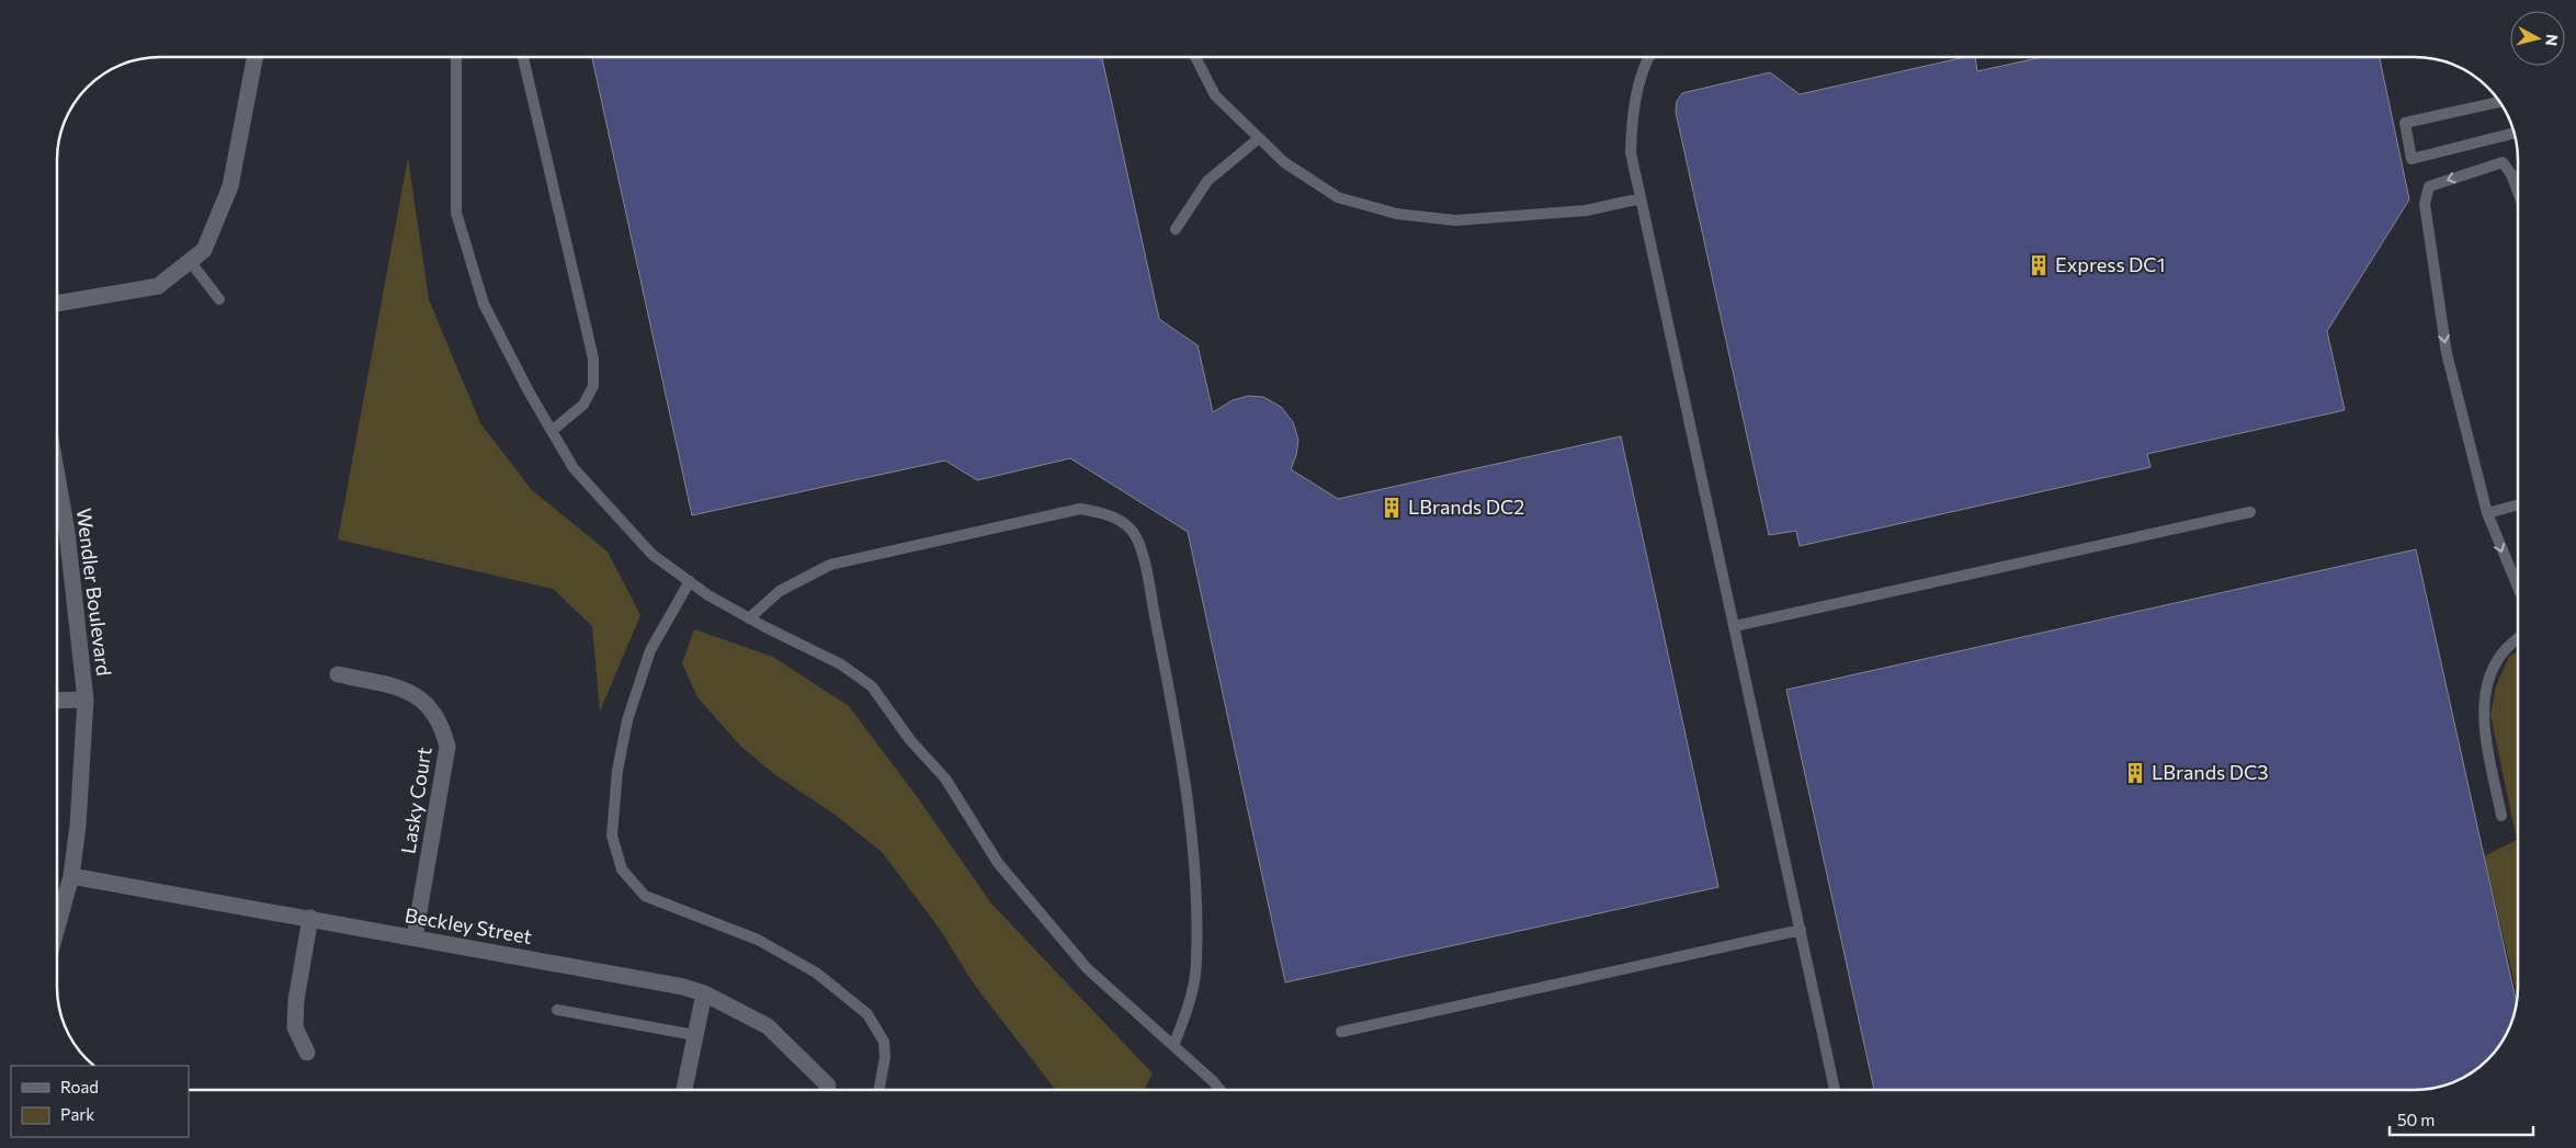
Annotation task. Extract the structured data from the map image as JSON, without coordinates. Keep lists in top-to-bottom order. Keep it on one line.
{"streets":{"street":["Wendler Boulevard","Lasky Court","Beckley Street"]},"crossings":[["Wendler Boulevard","Beckley Street"],["Lasky Court","Beckley Street"]],"places":{"building":["Express DC1","LBrands DC2","LBrands DC3"]},"legend":["Road","Park"],"scale_bar":"50 m","north":"right"}
